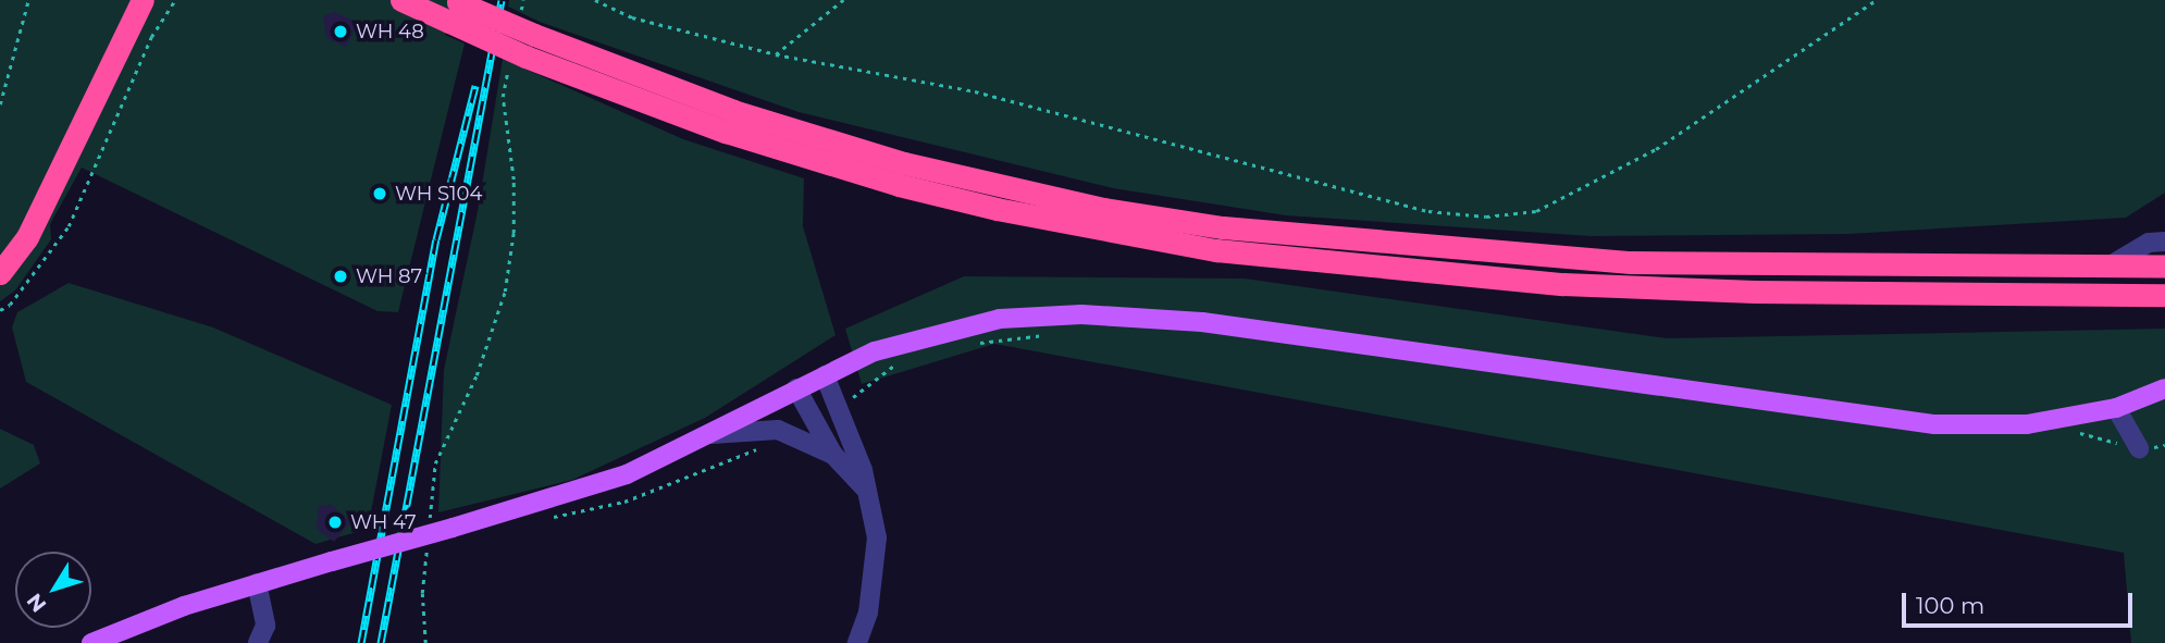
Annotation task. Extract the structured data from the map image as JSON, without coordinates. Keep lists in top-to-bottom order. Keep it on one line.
{"places":["WH 48","WH S104","WH 87","WH 47"],"scale_bar":"100 m","north":"bottom left"}
